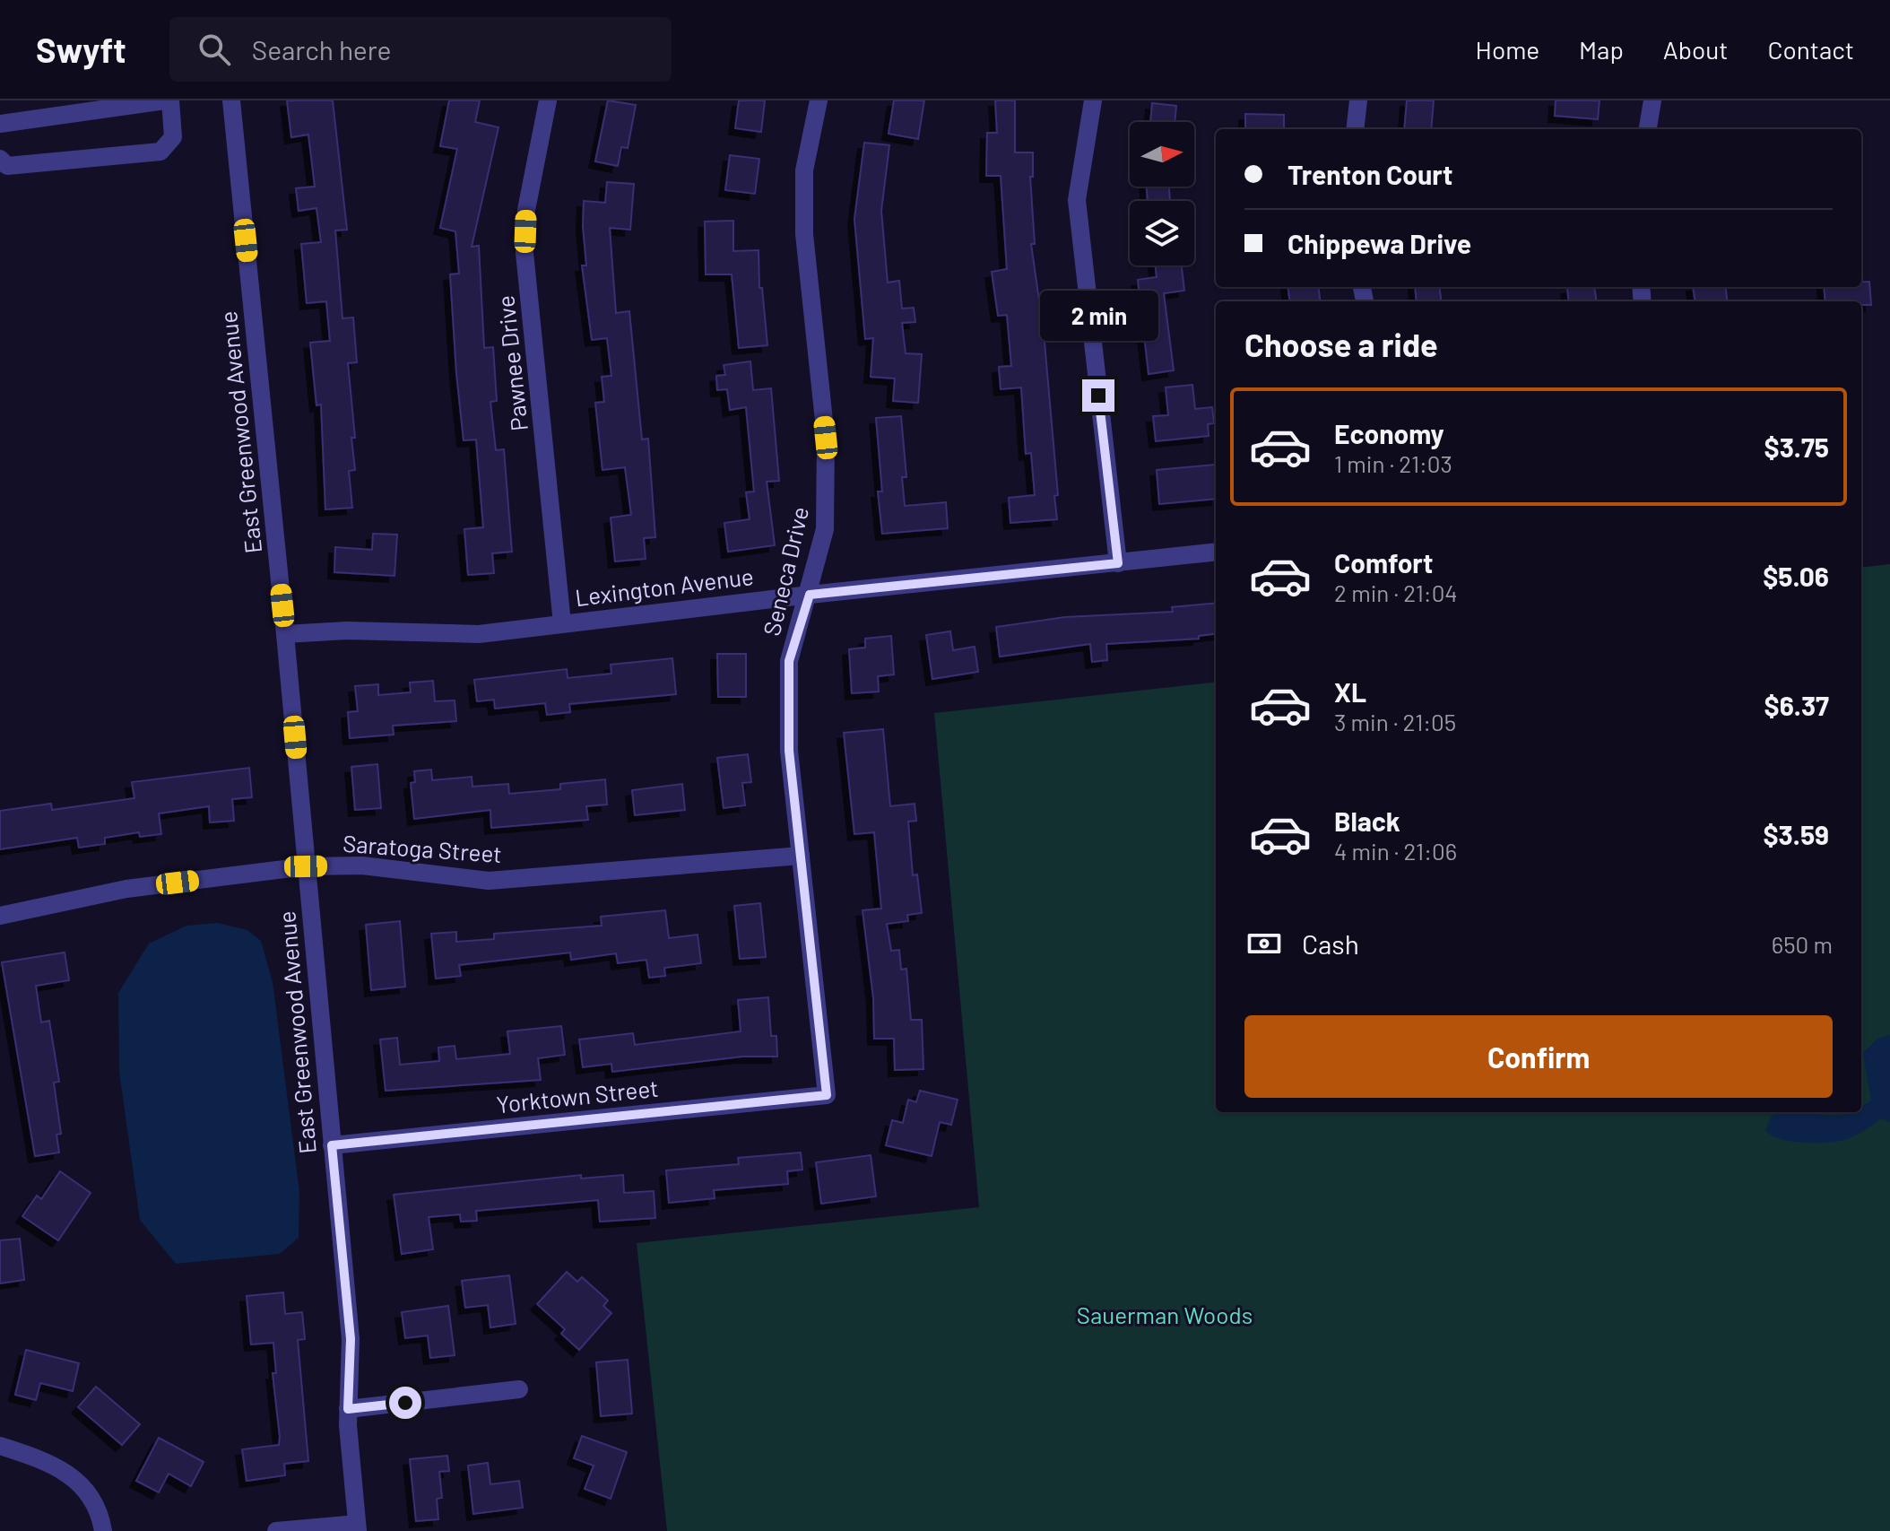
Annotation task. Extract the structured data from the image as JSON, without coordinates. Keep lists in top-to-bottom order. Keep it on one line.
{"streets":{"street":["Pawnee Drive","East Greenwood Avenue","Seneca Drive","Lexington Avenue","Saratoga Street","Yorktown Street"]},"crossings":[["Pawnee Drive","Lexington Avenue"],["East Greenwood Avenue","Lexington Avenue"],["East Greenwood Avenue","Saratoga Street"],["East Greenwood Avenue","Yorktown Street"],["Seneca Drive","Lexington Avenue"],["Seneca Drive","Saratoga Street"],["Seneca Drive","Yorktown Street"]],"parks":["Sauerman Woods"],"north":"right","page":{"header":"Swyft","search":"Search here","nav":["Home","Map","About","Contact"],"banner":["Trenton Court","Chippewa Drive"],"bubble":"2 min","heading":"Choose a ride","list":[{"name":"Economy","note":"1 min · 21:03","value":"$3.75"},{"name":"Comfort","note":"2 min · 21:04","value":"$5.06"},{"name":"XL","note":"3 min · 21:05","value":"$6.37"},{"name":"Black","note":"4 min · 21:06","value":"$3.59"}],"pay":["Cash","650 m"],"buttons":"Confirm"}}
